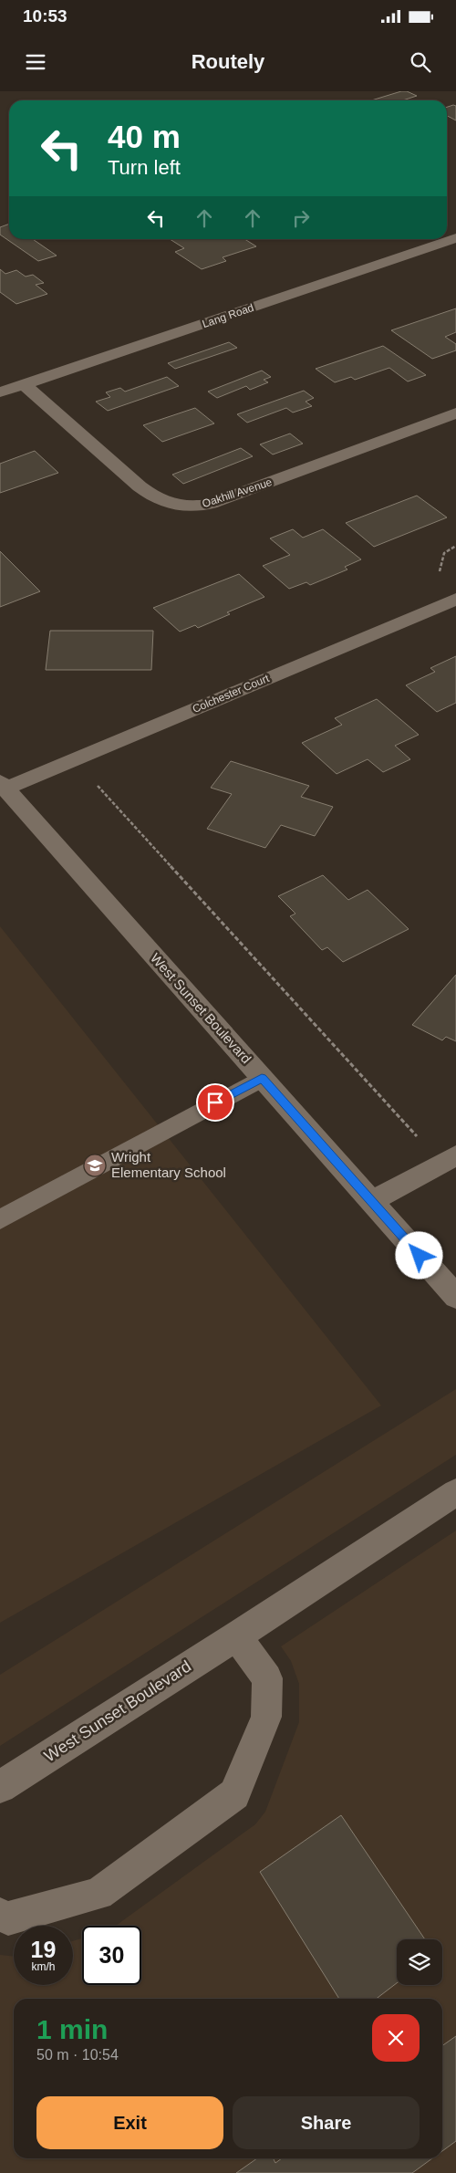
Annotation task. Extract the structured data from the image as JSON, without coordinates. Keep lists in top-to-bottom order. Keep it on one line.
{"streets":{"street":["Lang Road","Oakhill Avenue","Colchester Court","West Sunset Boulevard"]},"crossings":[["Lang Road","Oakhill Avenue"],["Colchester Court","West Sunset Boulevard"]],"places":{"school or university":["Wright Elementary School"]},"page":{"status":"10:53","header":"Routely","turn":["40 m","Turn left"],"speed":"19 km/h","limit":"30","heading":["1 min","50 m · 10:54"],"buttons":["Exit","Share"]}}
